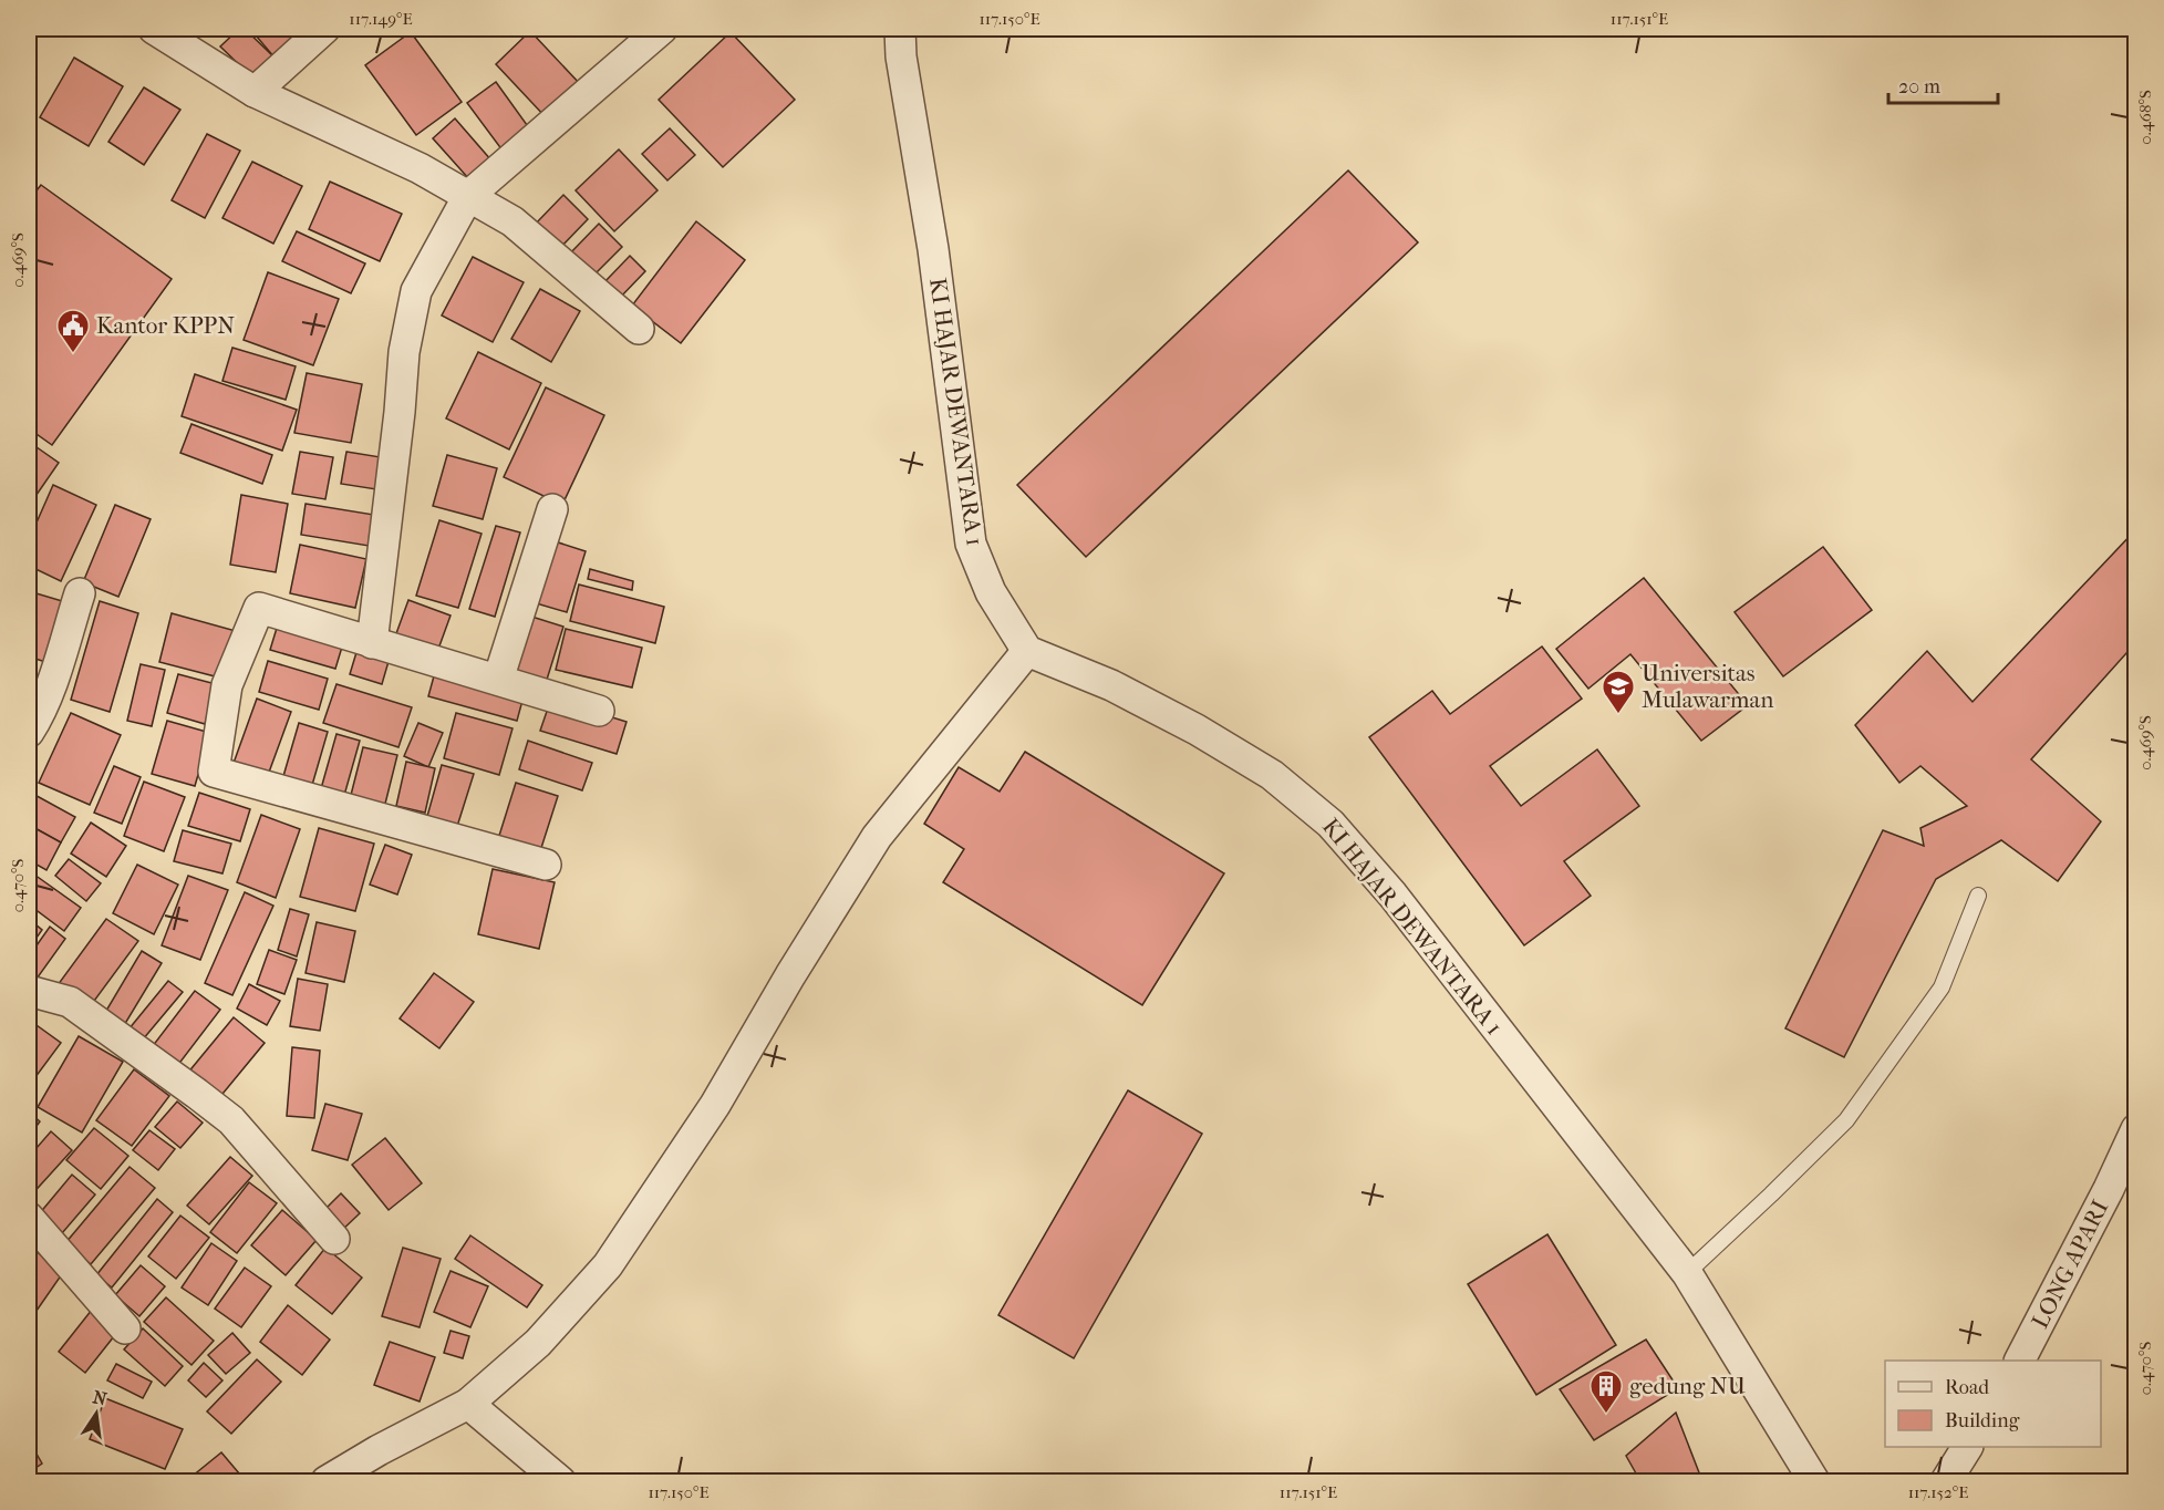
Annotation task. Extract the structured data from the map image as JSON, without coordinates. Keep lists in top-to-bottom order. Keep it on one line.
{"streets":{"street":["KI HAJAR DEWANTARA 1","LONG APARI"]},"places":{"public building":["Kantor KPPN"],"school or university":["Universitas Mulawarman"],"building":["gedung NU"]},"legend":["Road","Building"],"scale_bar":"20 m","north":"top","coordinates":["117.149°E","117.150°E","117.151°E","0.468°S","0.469°S","0.470°S","117.152°E"]}
